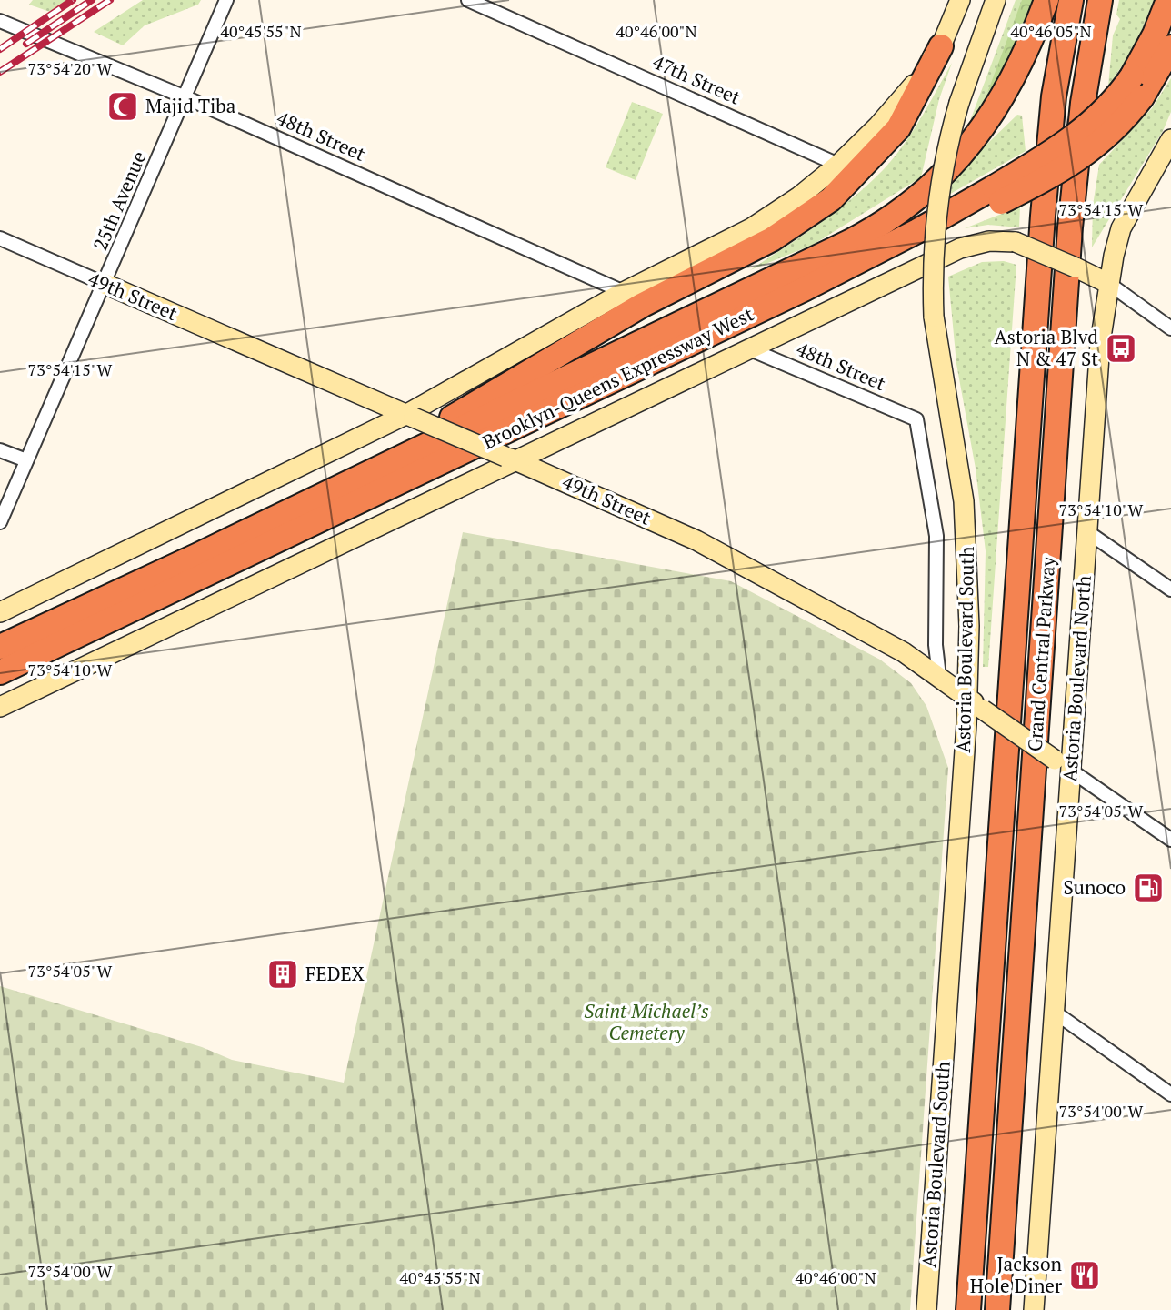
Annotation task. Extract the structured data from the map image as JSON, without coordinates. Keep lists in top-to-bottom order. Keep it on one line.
{"streets":{"highway":["Brooklyn-Queens Expressway West","Grand Central Parkway"],"street":["47th Street","48th Street","25th Avenue","49th Street","Astoria Boulevard South","Astoria Boulevard North"]},"crossings":[["48th Street","25th Avenue"],["48th Street","Brooklyn-Queens Expressway West"],["48th Street","Astoria Boulevard South"],["25th Avenue","49th Street"],["49th Street","Brooklyn-Queens Expressway West"],["49th Street","Astoria Boulevard South"],["49th Street","Astoria Boulevard North"],["Brooklyn-Queens Expressway West","Astoria Boulevard North"]],"parks":["Saint Michael’s Cemetery"],"places":{"mosque":["Majid Tiba"],"bus stop":["Astoria Blvd N & 47 St"],"fuel station":["Sunoco"],"building":["FEDEX"],"restaurant":["Jackson Hole Diner"]},"coordinates":["40°45'55\"N","40°46'00\"N","40°46'05\"N","73°54'20\"W","73°54'15\"W","73°54'10\"W","73°54'05\"W","73°54'00\"W"]}
